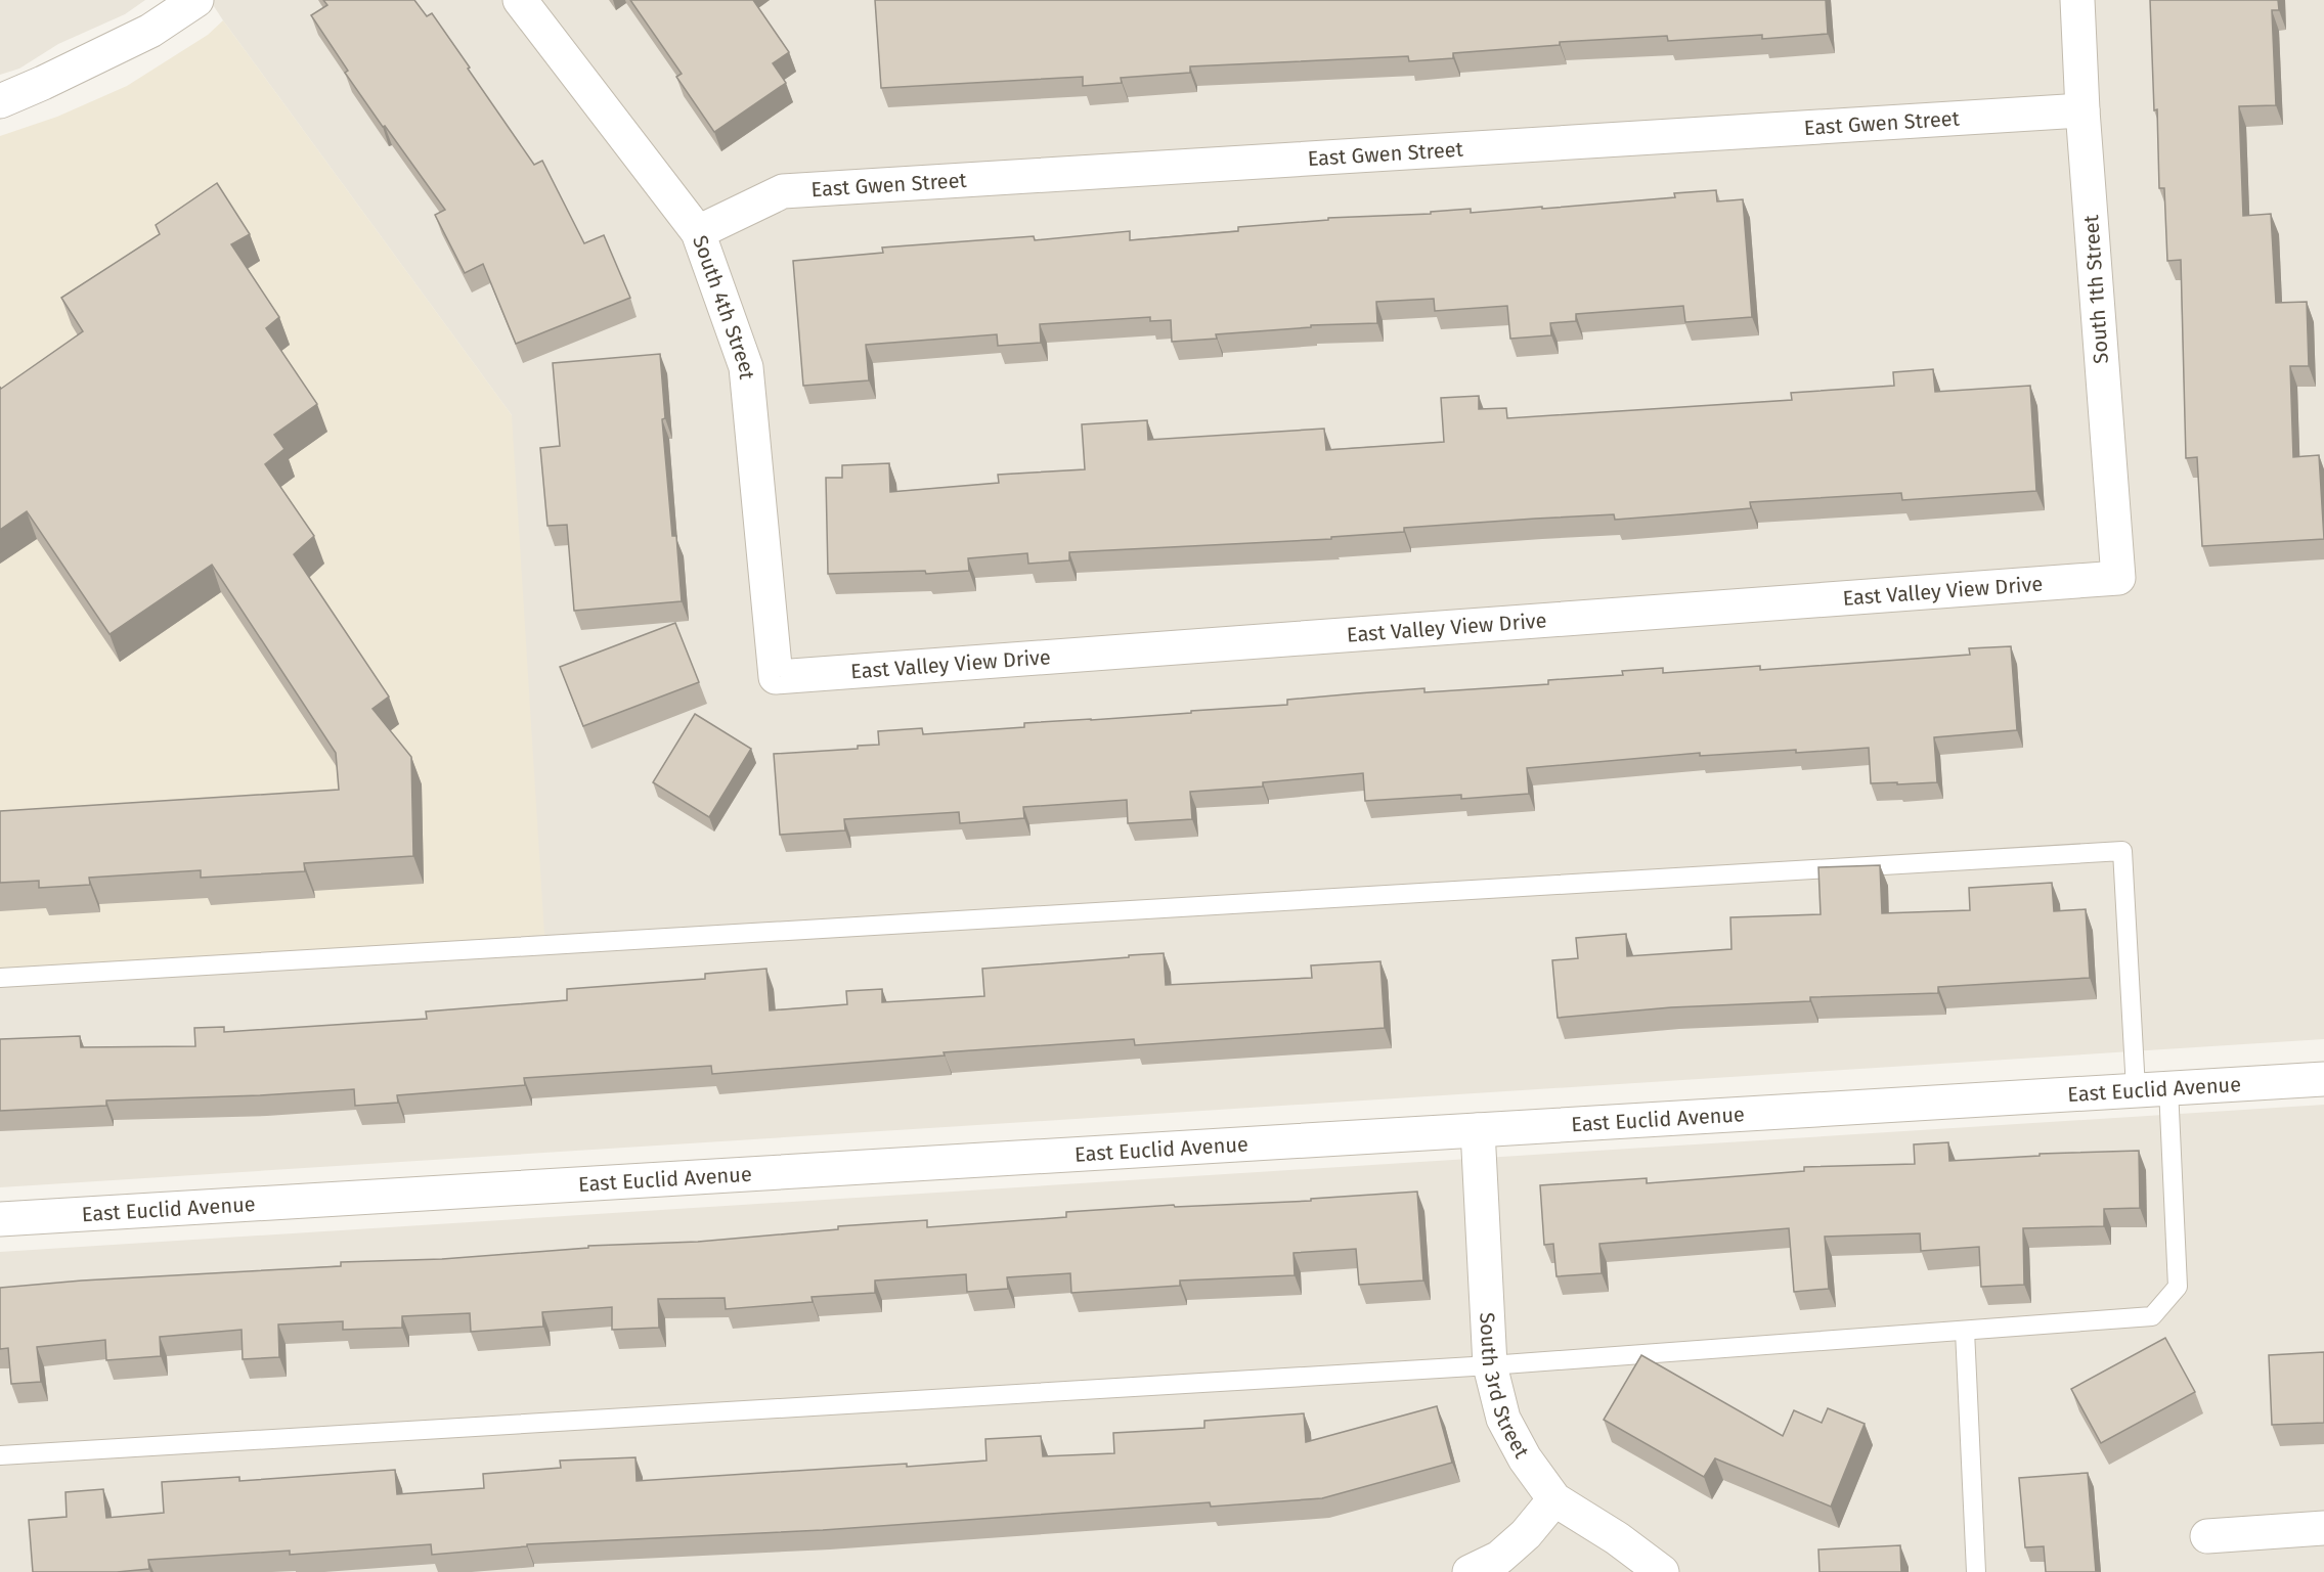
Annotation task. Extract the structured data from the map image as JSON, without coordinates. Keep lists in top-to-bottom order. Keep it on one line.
{"streets":{"street":["East Gwen Street","South 1th Street","South 4th Street","East Valley View Drive","East Euclid Avenue","South 3rd Street"]},"crossings":[["East Gwen Street","South 1th Street"],["East Gwen Street","South 4th Street"],["South 1th Street","East Valley View Drive"],["South 4th Street","East Valley View Drive"],["East Euclid Avenue","South 3rd Street"]]}
